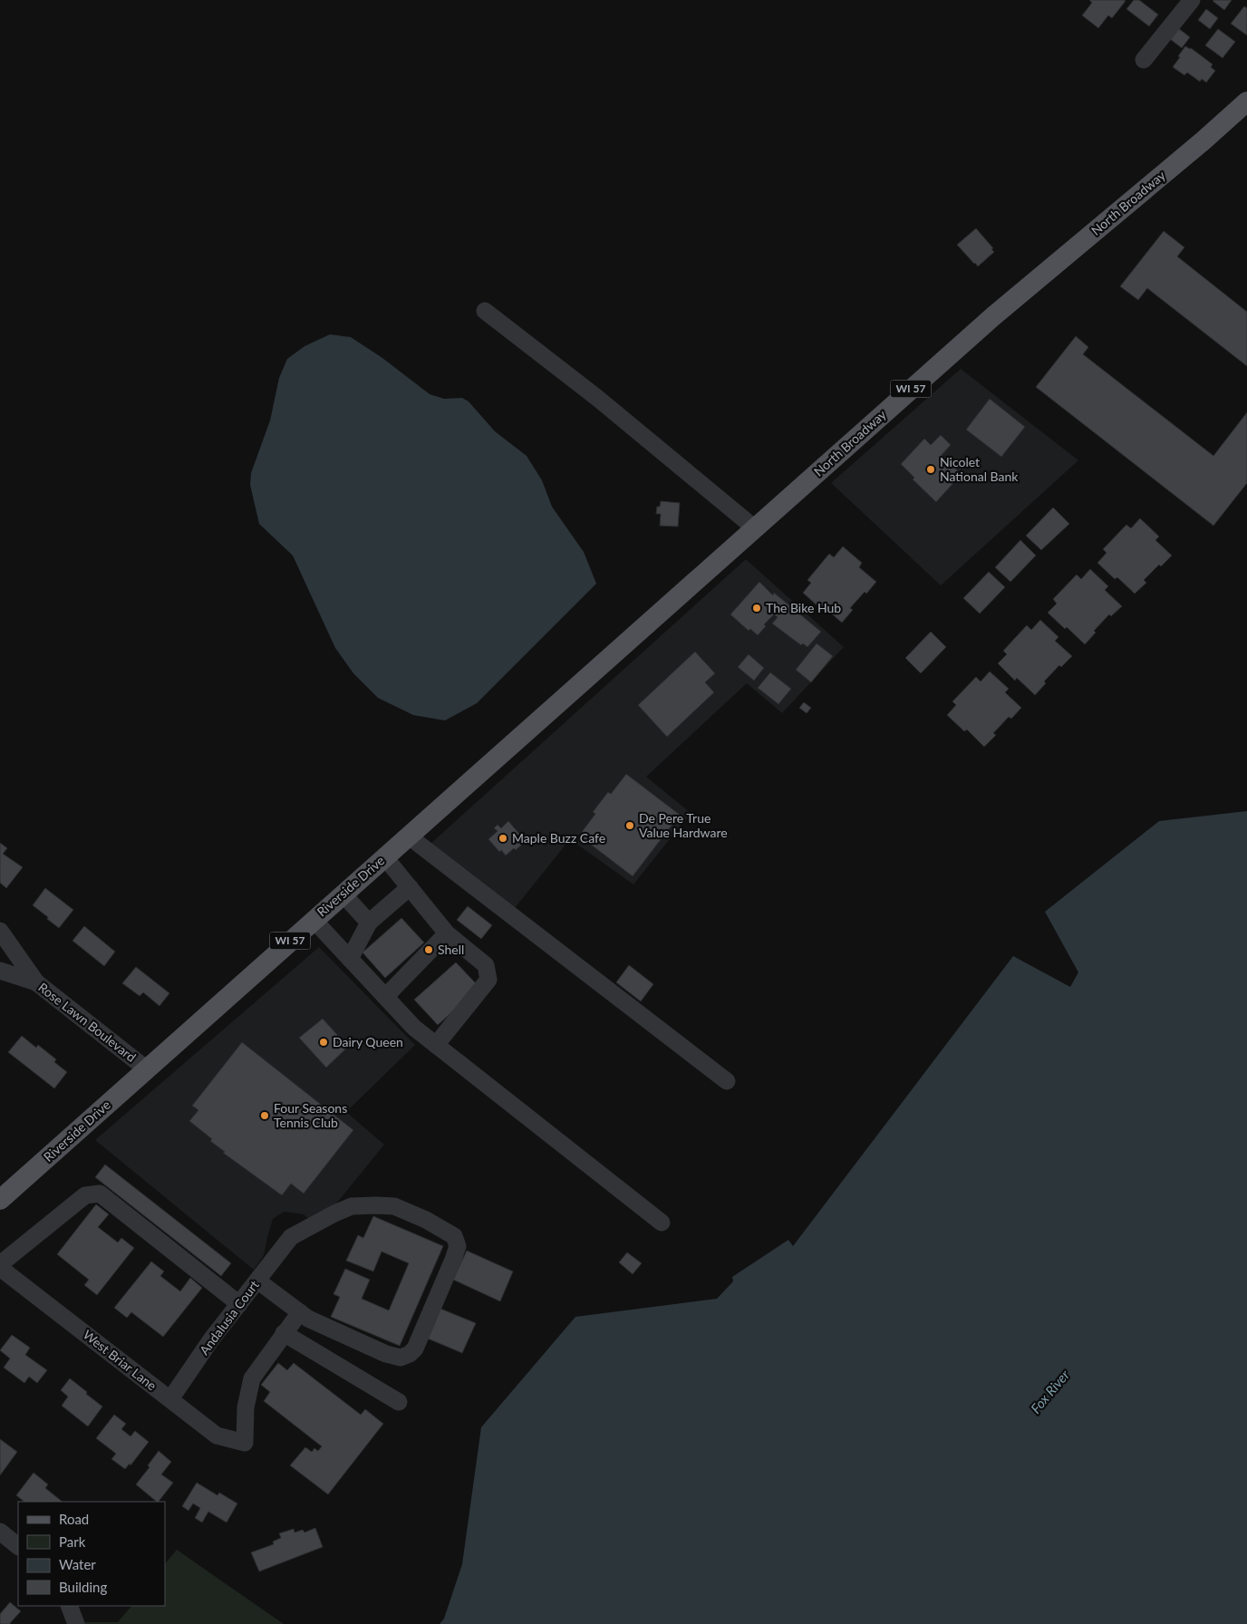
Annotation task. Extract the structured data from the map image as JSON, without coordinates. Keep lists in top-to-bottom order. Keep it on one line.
{"streets":{"main road":["North Broadway","WI 57","Riverside Drive"],"street":["Rose Lawn Boulevard","Andalusia Court","West Briar Lane"]},"crossings":[["North Broadway","Riverside Drive"],["Riverside Drive","Rose Lawn Boulevard"],["Andalusia Court","West Briar Lane"]],"water":["Fox River"],"places":["Nicolet National Bank","The Bike Hub","De Pere True Value Hardware","Maple Buzz Cafe","Shell","Dairy Queen","Four Seasons Tennis Club"],"legend":["Road","Park","Water","Building"]}
